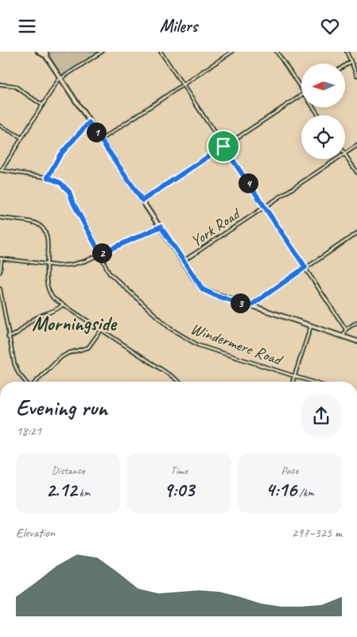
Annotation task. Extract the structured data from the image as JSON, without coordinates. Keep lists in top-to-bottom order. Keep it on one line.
{"streets":{"street":["York Road","Windermere Road"]},"districts":["Morningside"],"north":"left","page":{"header":"Milers","pins":["1","4","2","3"],"heading":["Evening run","18:21"],"stats":[["Distance","2.12 km"],["Time","9:03"],["Pace","4:16 /km"]],"chart":["Elevation","297–325 m"]}}
